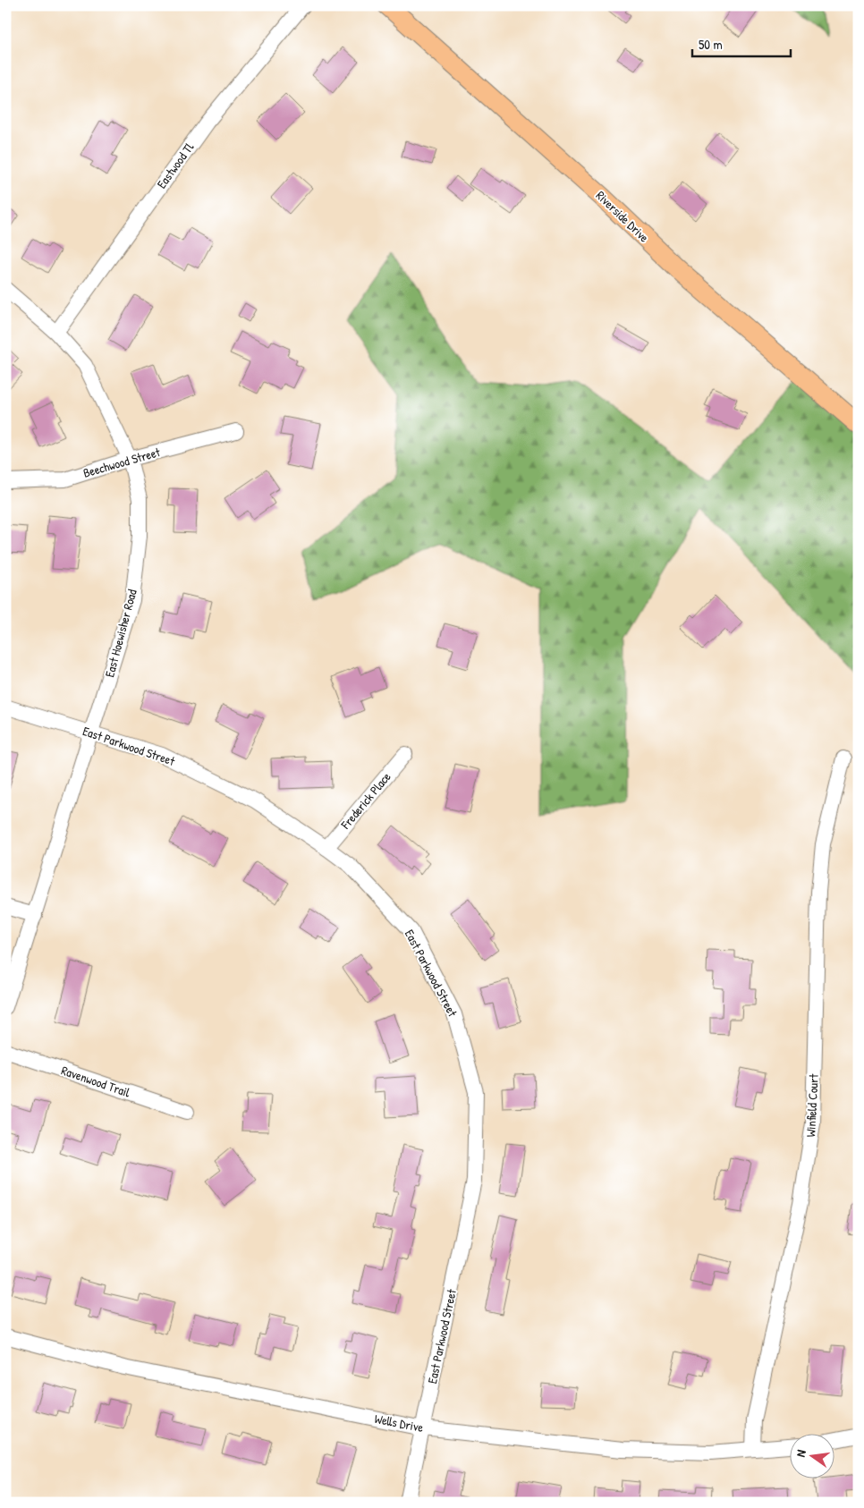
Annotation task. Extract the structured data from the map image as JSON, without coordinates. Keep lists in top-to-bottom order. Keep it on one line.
{"streets":{"main road":["Riverside Drive"],"street":["Eastwood Tl","Beechwood Street","East Hoewisher Road","East Parkwood Street","Frederick Place","Ravenwood Trail","Winfield Court","Wells Drive"]},"crossings":[["Eastwood Tl","East Hoewisher Road"],["Beechwood Street","East Hoewisher Road"],["East Hoewisher Road","East Parkwood Street"],["East Parkwood Street","Frederick Place"],["East Parkwood Street","Wells Drive"],["Winfield Court","Wells Drive"]],"scale_bar":"50 m","north":"left"}
